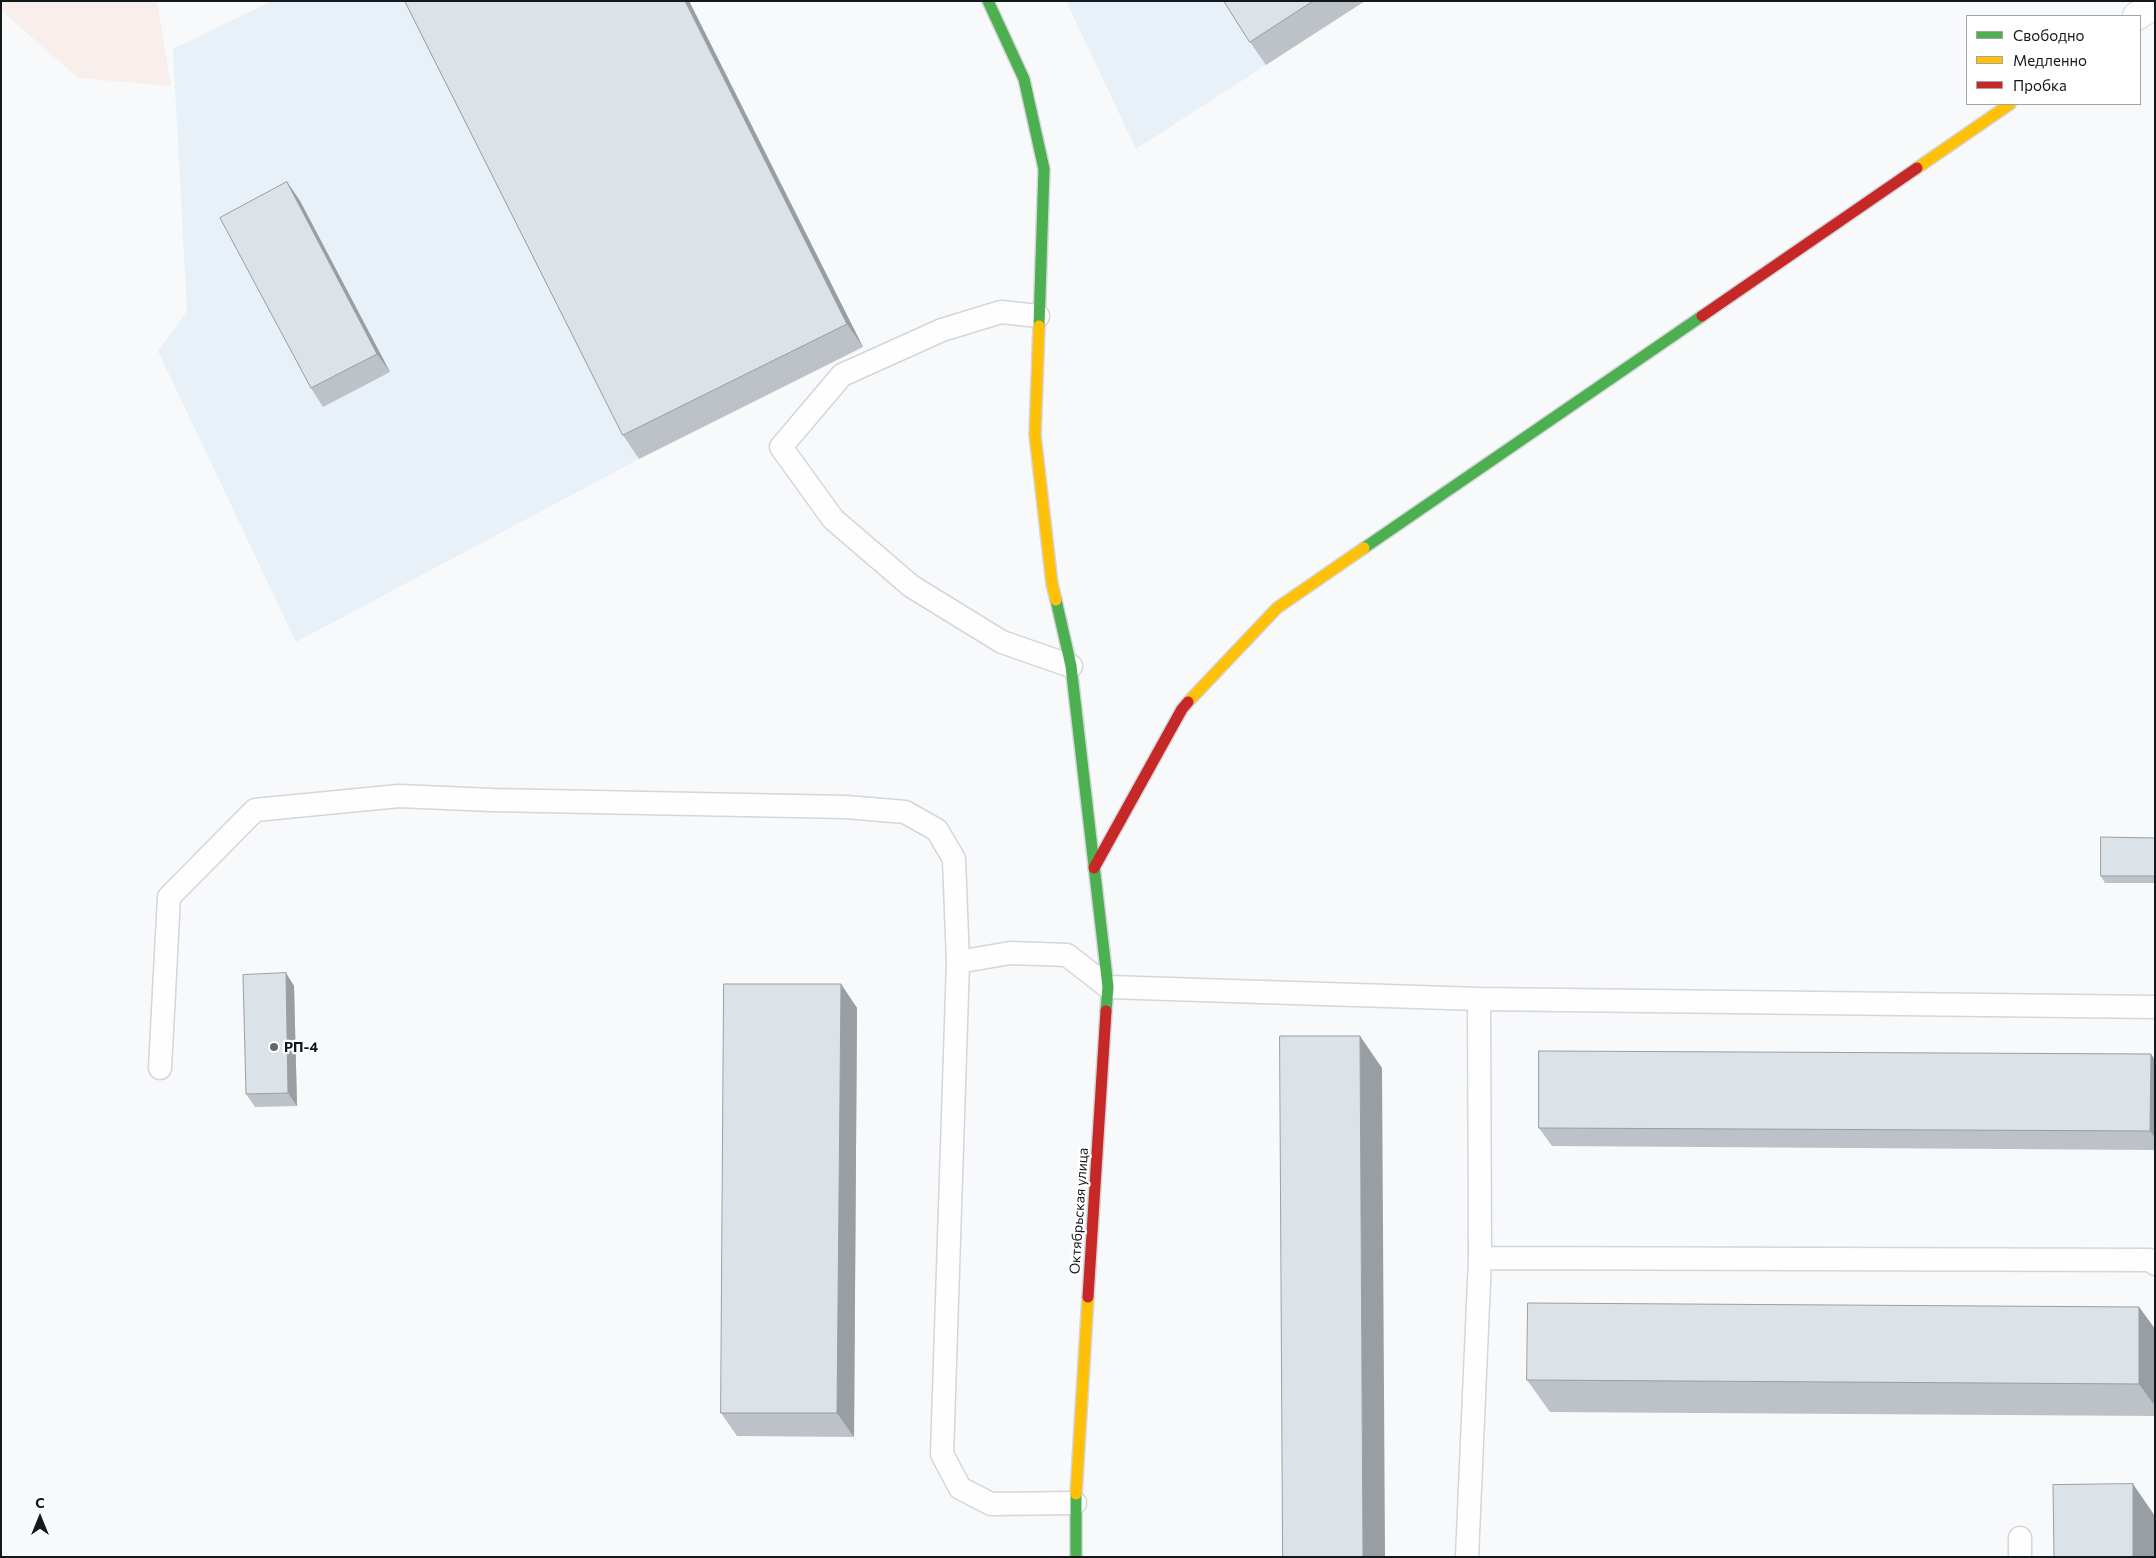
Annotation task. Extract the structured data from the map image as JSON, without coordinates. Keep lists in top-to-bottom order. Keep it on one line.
{"streets":{"street":["Октябрьская улица"]},"places":["РП-4"],"legend":["Свободно","Медленно","Пробка"],"north":"top"}
